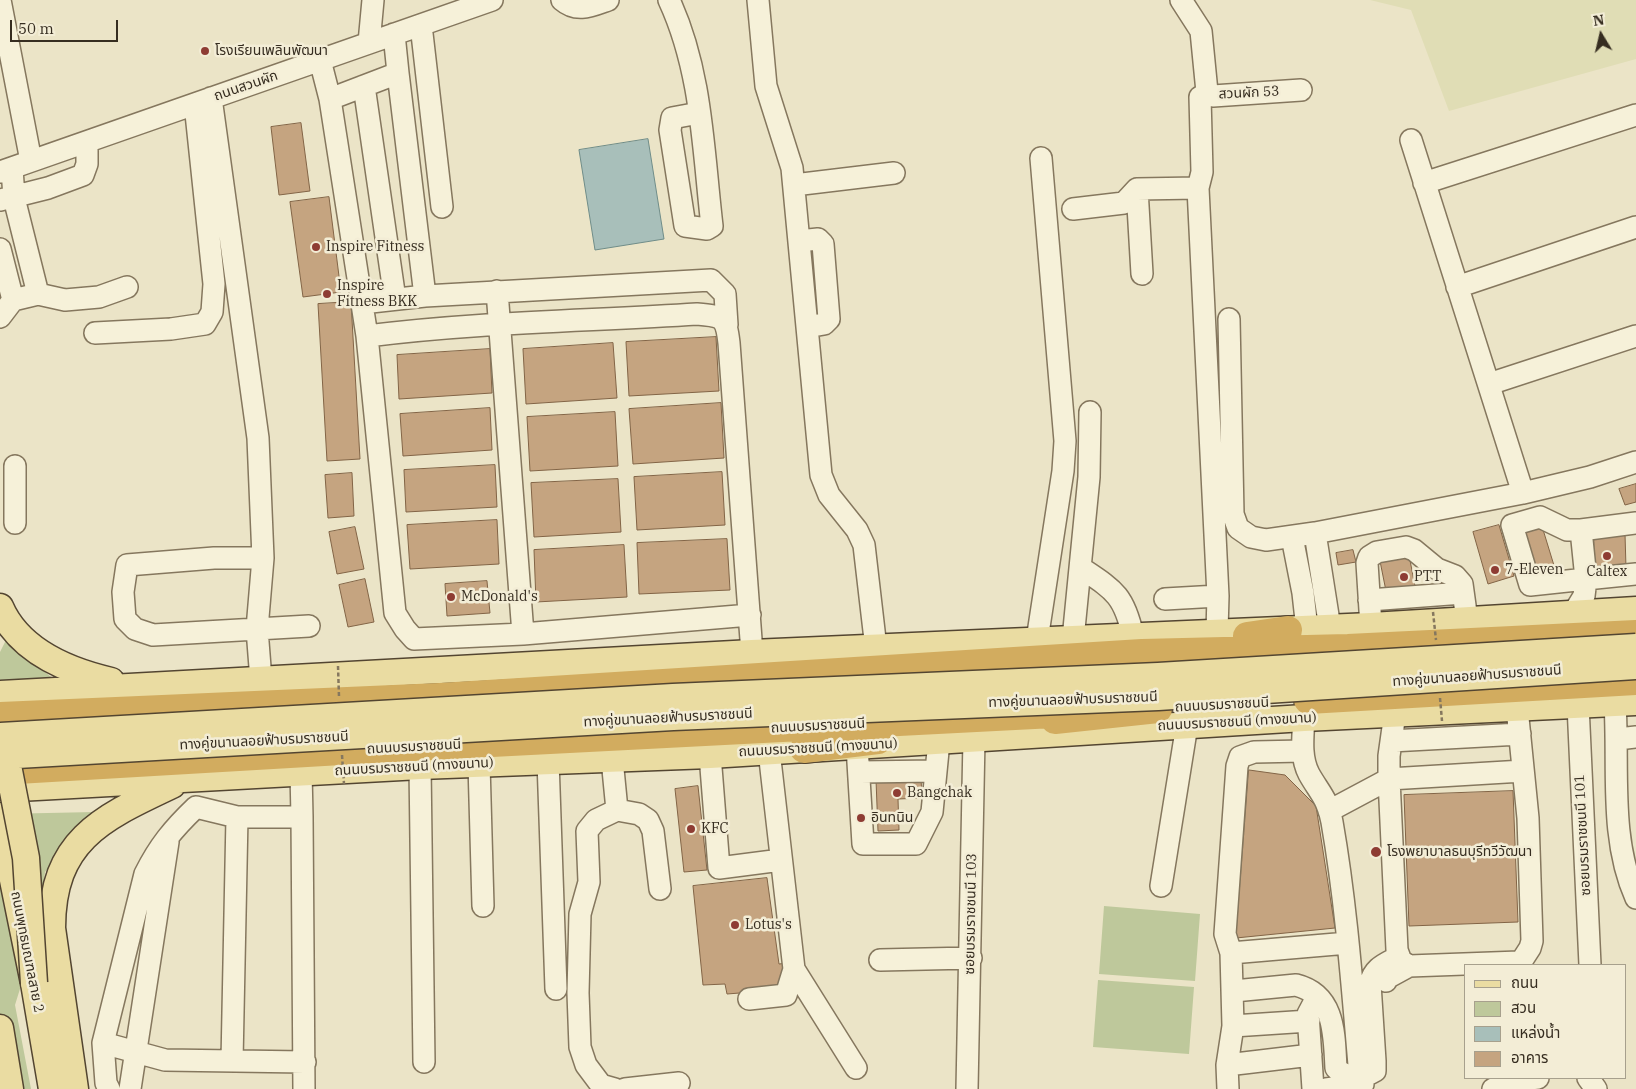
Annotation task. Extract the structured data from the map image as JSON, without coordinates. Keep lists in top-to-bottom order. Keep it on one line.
{"streets":{"highway":["ถนนบรมราชชนนี"],"main road":["ทางคู่ขนานลอยฟ้าบรมราชชนนี","ถนนบรมราชชนนี (ทางขนาน)","ถนนพุทธมณฑลสาย 2"],"street":["ถนนสวนผัก","สวนผัก 53","ซอยบรมราชชนนี 101","ซอยบรมราชชนนี 103"]},"crossings":[["ถนนบรมราชชนนี (ทางขนาน)","ซอยบรมราชชนนี 101"],["ถนนบรมราชชนนี (ทางขนาน)","ซอยบรมราชชนนี 103"]],"places":["โรงเรียนเพลินพัฒนา","Inspire Fitness","Inspire Fitness BKK","Caltex","7-Eleven","PTT","McDonald's","Bangchak","อินทนิน","KFC","โรงพยาบาลธนบุรีทวีวัฒนา","Lotus's"],"legend":["ถนน","สวน","แหล่งน้ำ","อาคาร"],"scale_bar":"50 m","north":"top"}
